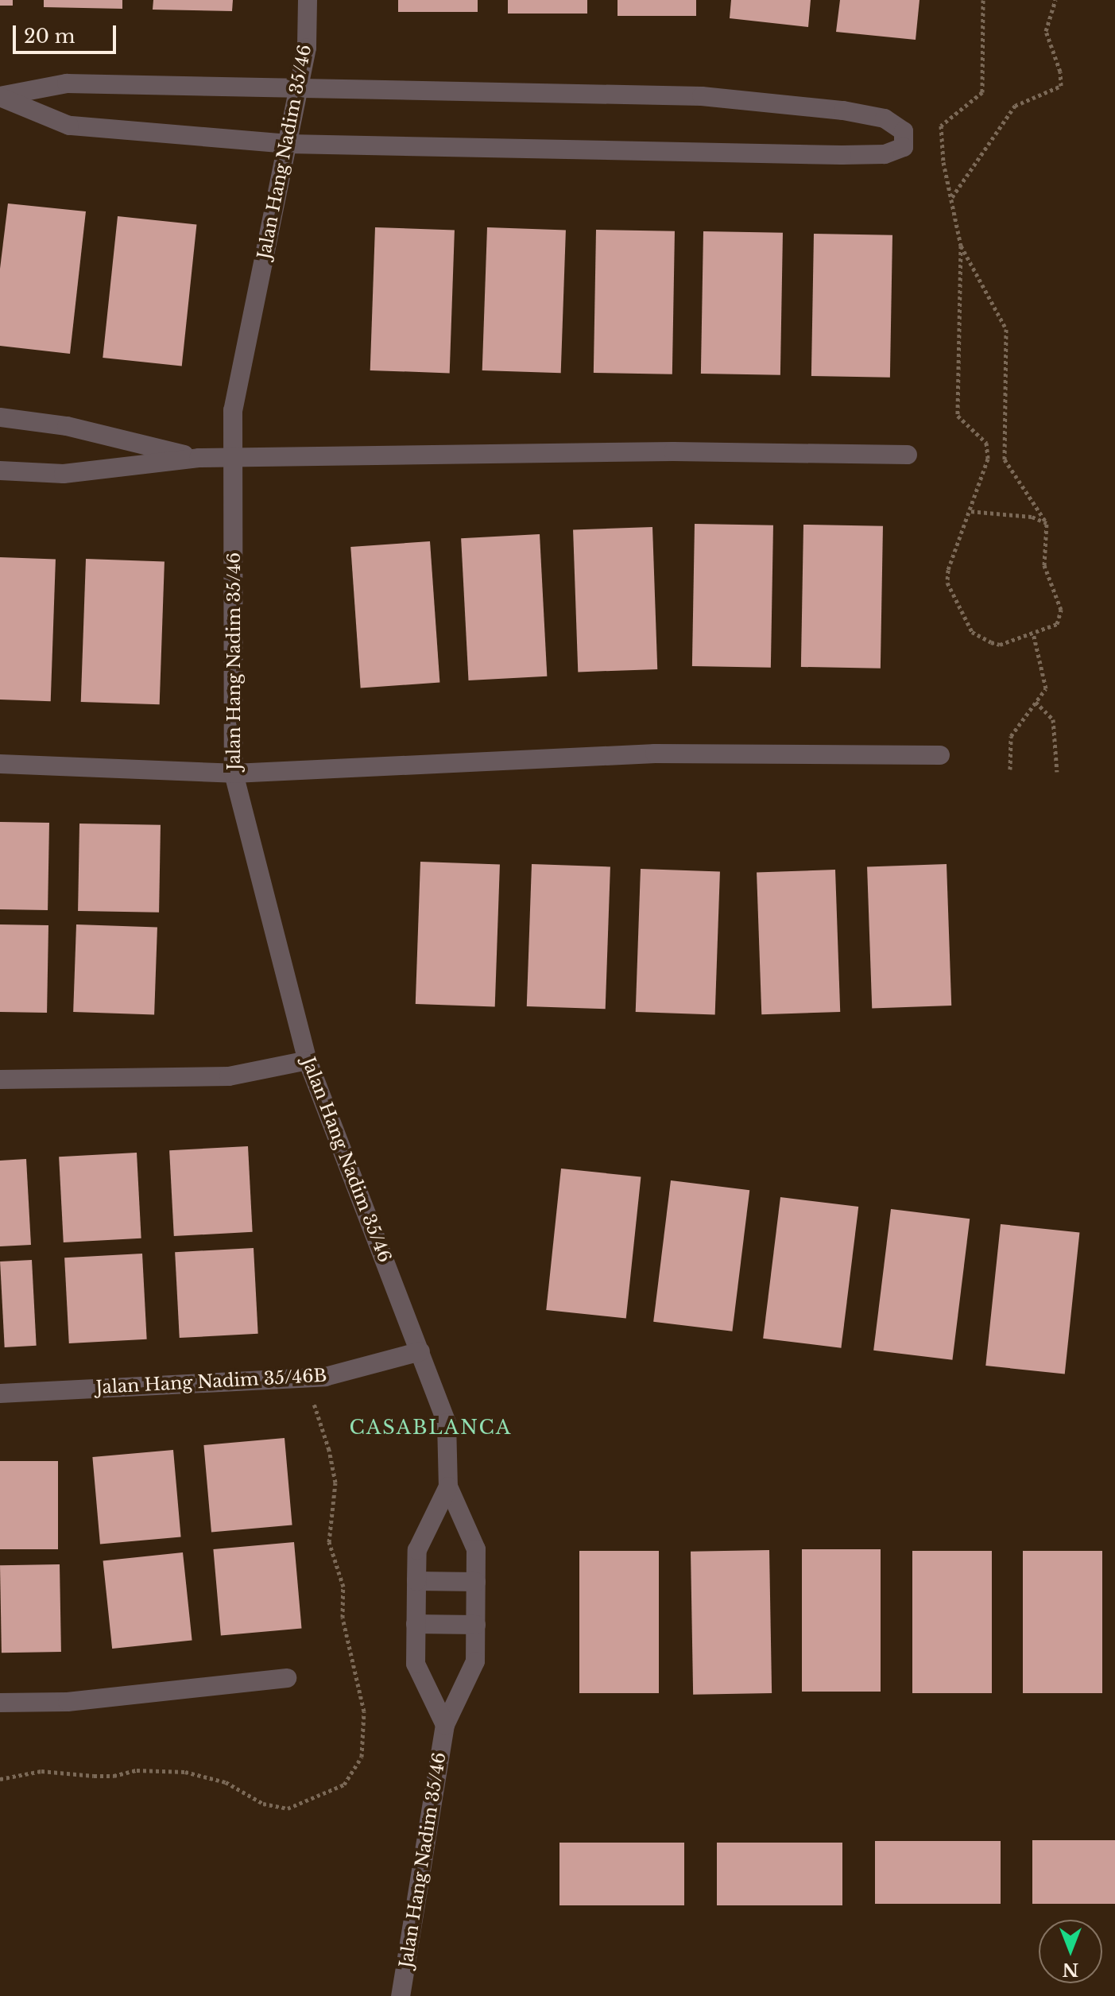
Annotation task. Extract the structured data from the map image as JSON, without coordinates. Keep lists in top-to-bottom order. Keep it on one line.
{"streets":{"street":["Jalan Hang Nadim 35/46","Jalan Hang Nadim 35/46B"]},"crossings":[["Jalan Hang Nadim 35/46","Jalan Hang Nadim 35/46B"]],"districts":["CASABLANCA"],"scale_bar":"20 m","north":"bottom"}
